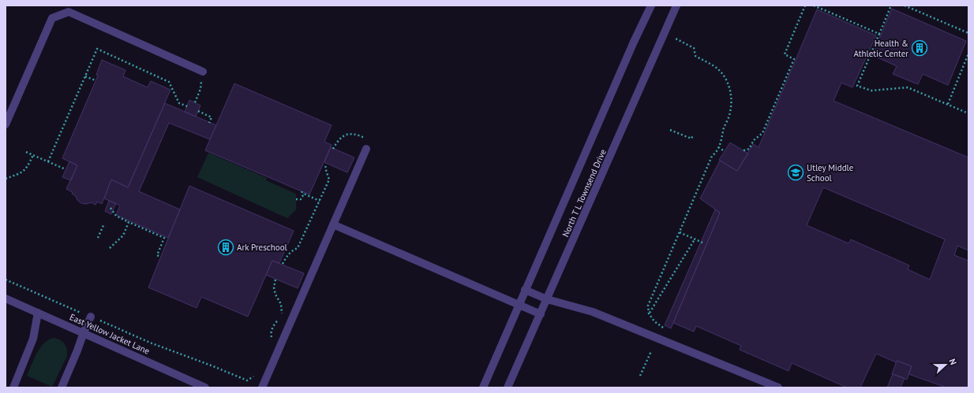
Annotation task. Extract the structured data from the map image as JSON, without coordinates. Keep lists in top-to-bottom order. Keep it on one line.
{"streets":{"street":["North T L Townsend Drive","East Yellow Jacket Lane"]},"places":{"building":["Health & Athletic Center","Ark Preschool"],"school or university":["Utley Middle School"]},"north":"right"}
